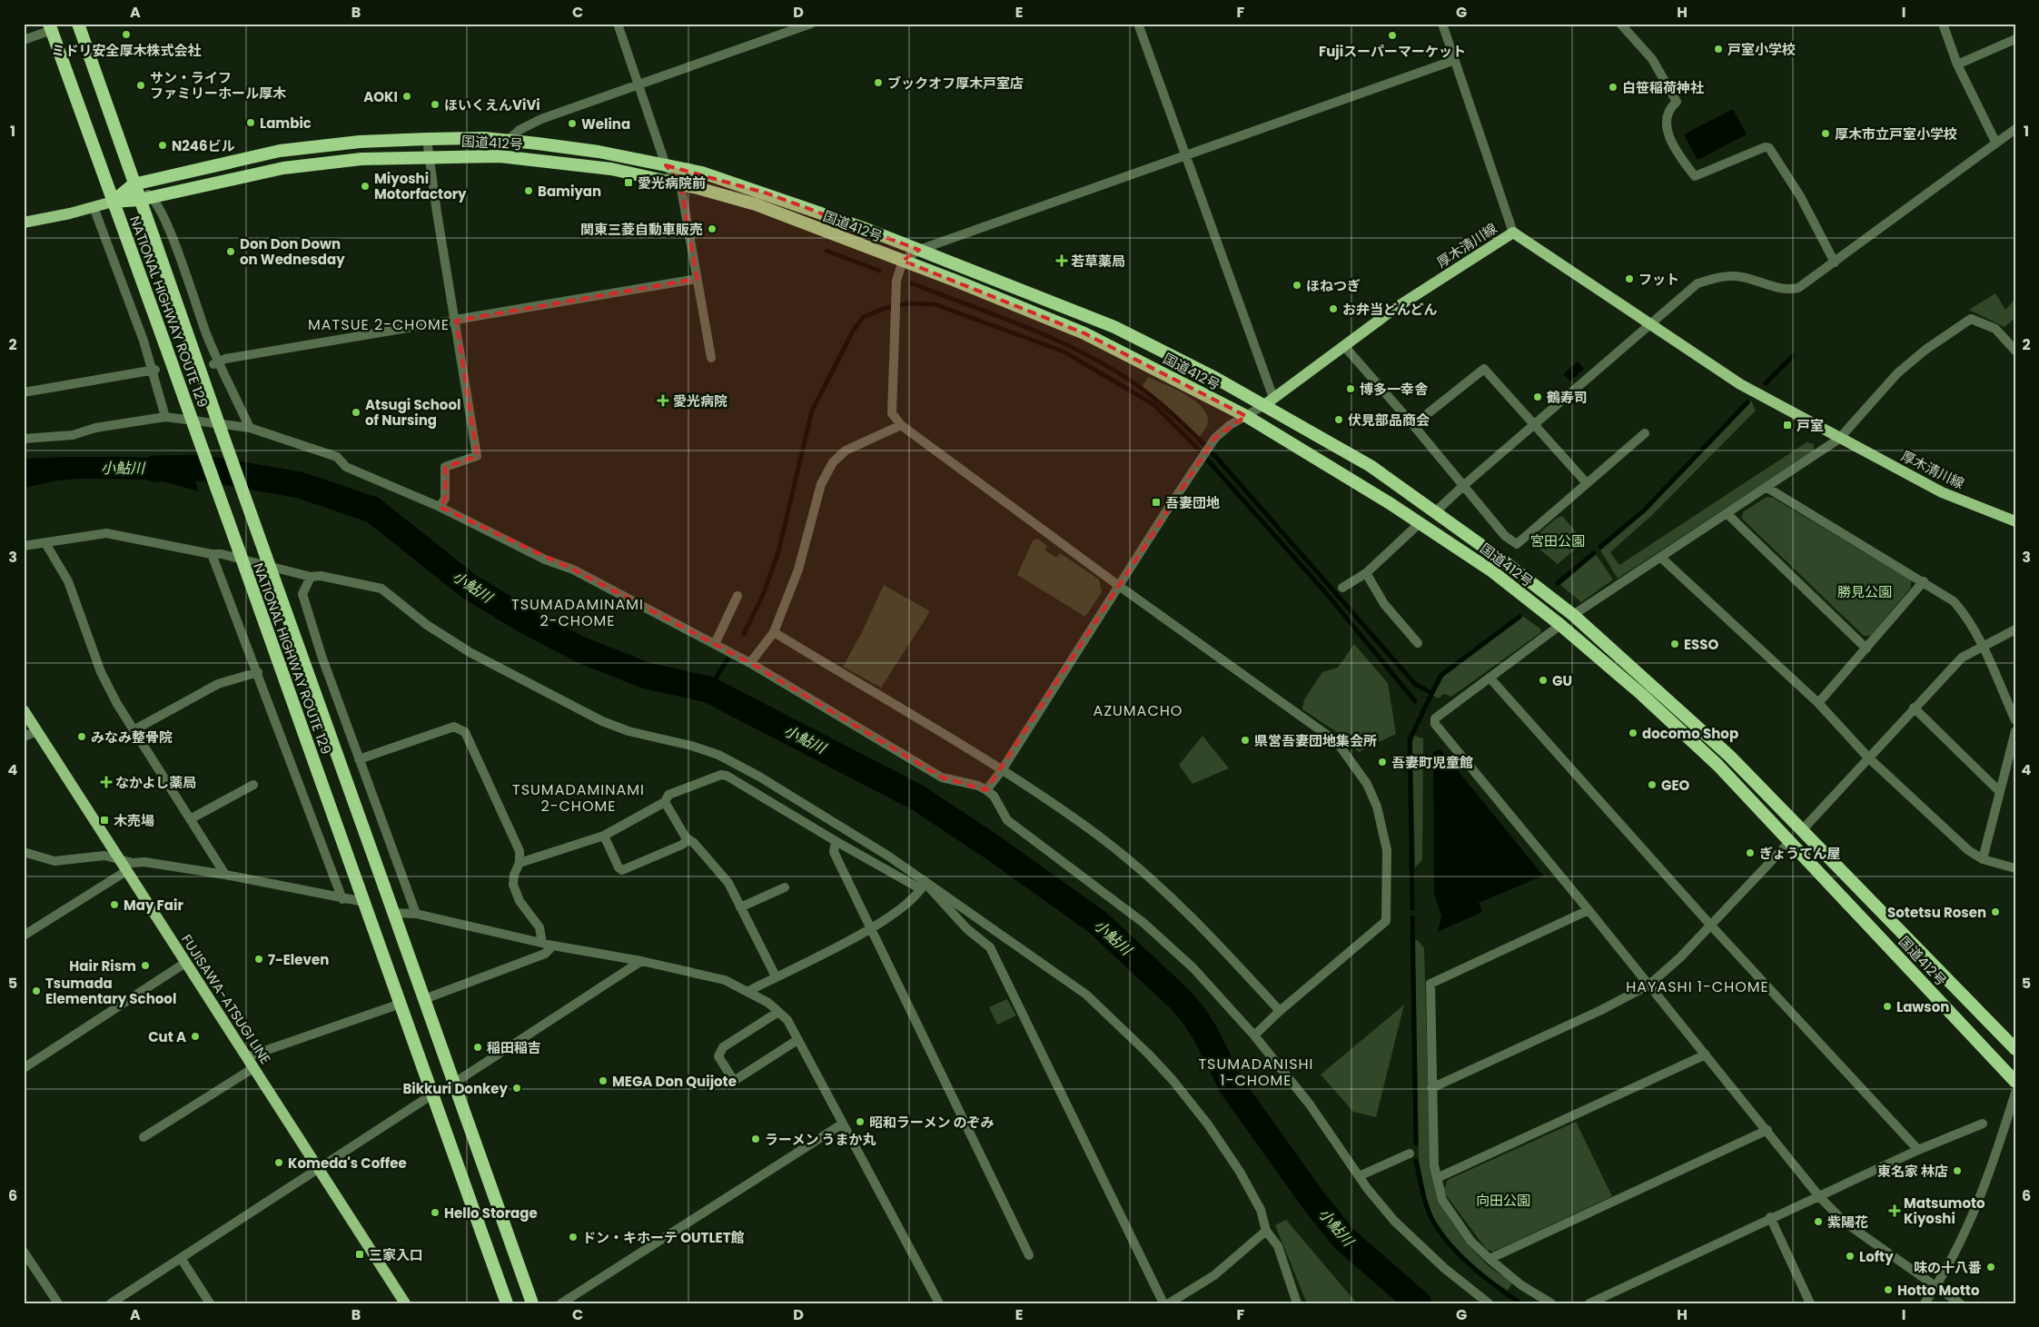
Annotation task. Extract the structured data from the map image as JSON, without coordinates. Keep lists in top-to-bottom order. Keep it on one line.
{"streets":{"highway":["国道412号","NATIONAL HIGHWAY ROUTE 129"],"main road":["厚木清川線","FUJISAWA-ATSUGI LINE"]},"crossings":[["国道412号","厚木清川線"],["国道412号","NATIONAL HIGHWAY ROUTE 129"]],"districts":["MATSUE 2-CHOME","TSUMADAMINAMI 2-CHOME","AZUMACHO","TSUMADAMINAMI 2-CHOME","HAYASHI 1-CHOME","TSUMADANISHI 1-CHOME"],"water":["小鮎川"],"parks":["宮田公園","勝見公園","向田公園"],"places":{"other":["ミドリ安全厚木株式会社","Fujiスーパーマーケット","戸室小学校","ブックオフ厚木戸室店","サン・ライフ ファミリーホール厚木","白笹稲荷神社","AOKI","ほいくえんViVi","Lambic","Welina","厚木市立戸室小学校","N246ビル","Miyoshi Motorfactory","Bamiyan","関東三菱自動車販売","Don Don Down on Wednesday","フット","ほねつぎ","お弁当どんどん","博多一幸舎","鶴寿司","Atsugi School of Nursing","伏見部品商会","ESSO","GU","docomo Shop","みなみ整骨院","県営吾妻団地集会所","吾妻町児童館","GEO","ぎょうてん屋","May Fair","Sotetsu Rosen","7-Eleven","Hair Rism","Tsumada Elementary School","Lawson","Cut A","稲田稲吉","MEGA Don Quijote","Bikkuri Donkey","昭和ラーメン のぞみ","ラーメン うまか丸","Komeda's Coffee","東名家 林店","Hello Storage","紫陽花","ドン・キホーテ OUTLET館","Lofty","味の十八番","Hotto Motto"],"transit":["愛光病院前","戸室","吾妻団地","木売場","三家入口"],"health":["若草薬局","愛光病院","なかよし薬局","Matsumoto Kiyoshi"]},"grid":{"columns":["A","B","C","D","E","F","G","H","I"],"rows":["1","2","3","4","5","6"]}}
